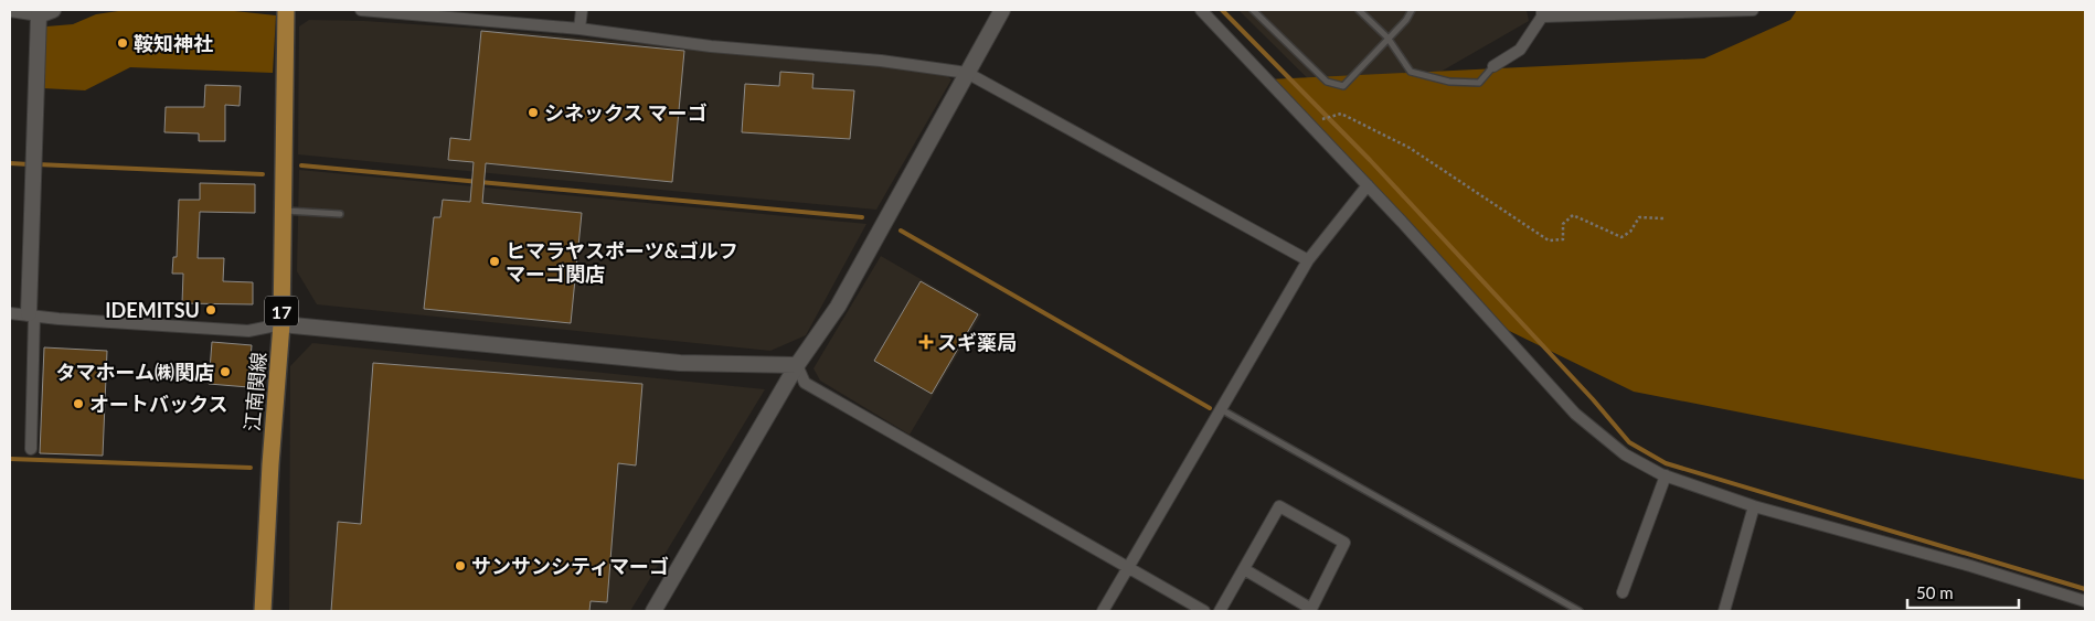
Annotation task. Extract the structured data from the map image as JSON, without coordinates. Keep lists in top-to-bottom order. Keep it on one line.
{"streets":{"main road":["17","江南関線"]},"places":{"other":["鞍知神社","シネックス マーゴ","ヒマラヤスポーツ&ゴルフ マーゴ関店","IDEMITSU","タマホーム㈱関店","オートバックス","サンサンシティマーゴ"],"health":["スギ薬局"]},"scale_bar":"50 m"}
